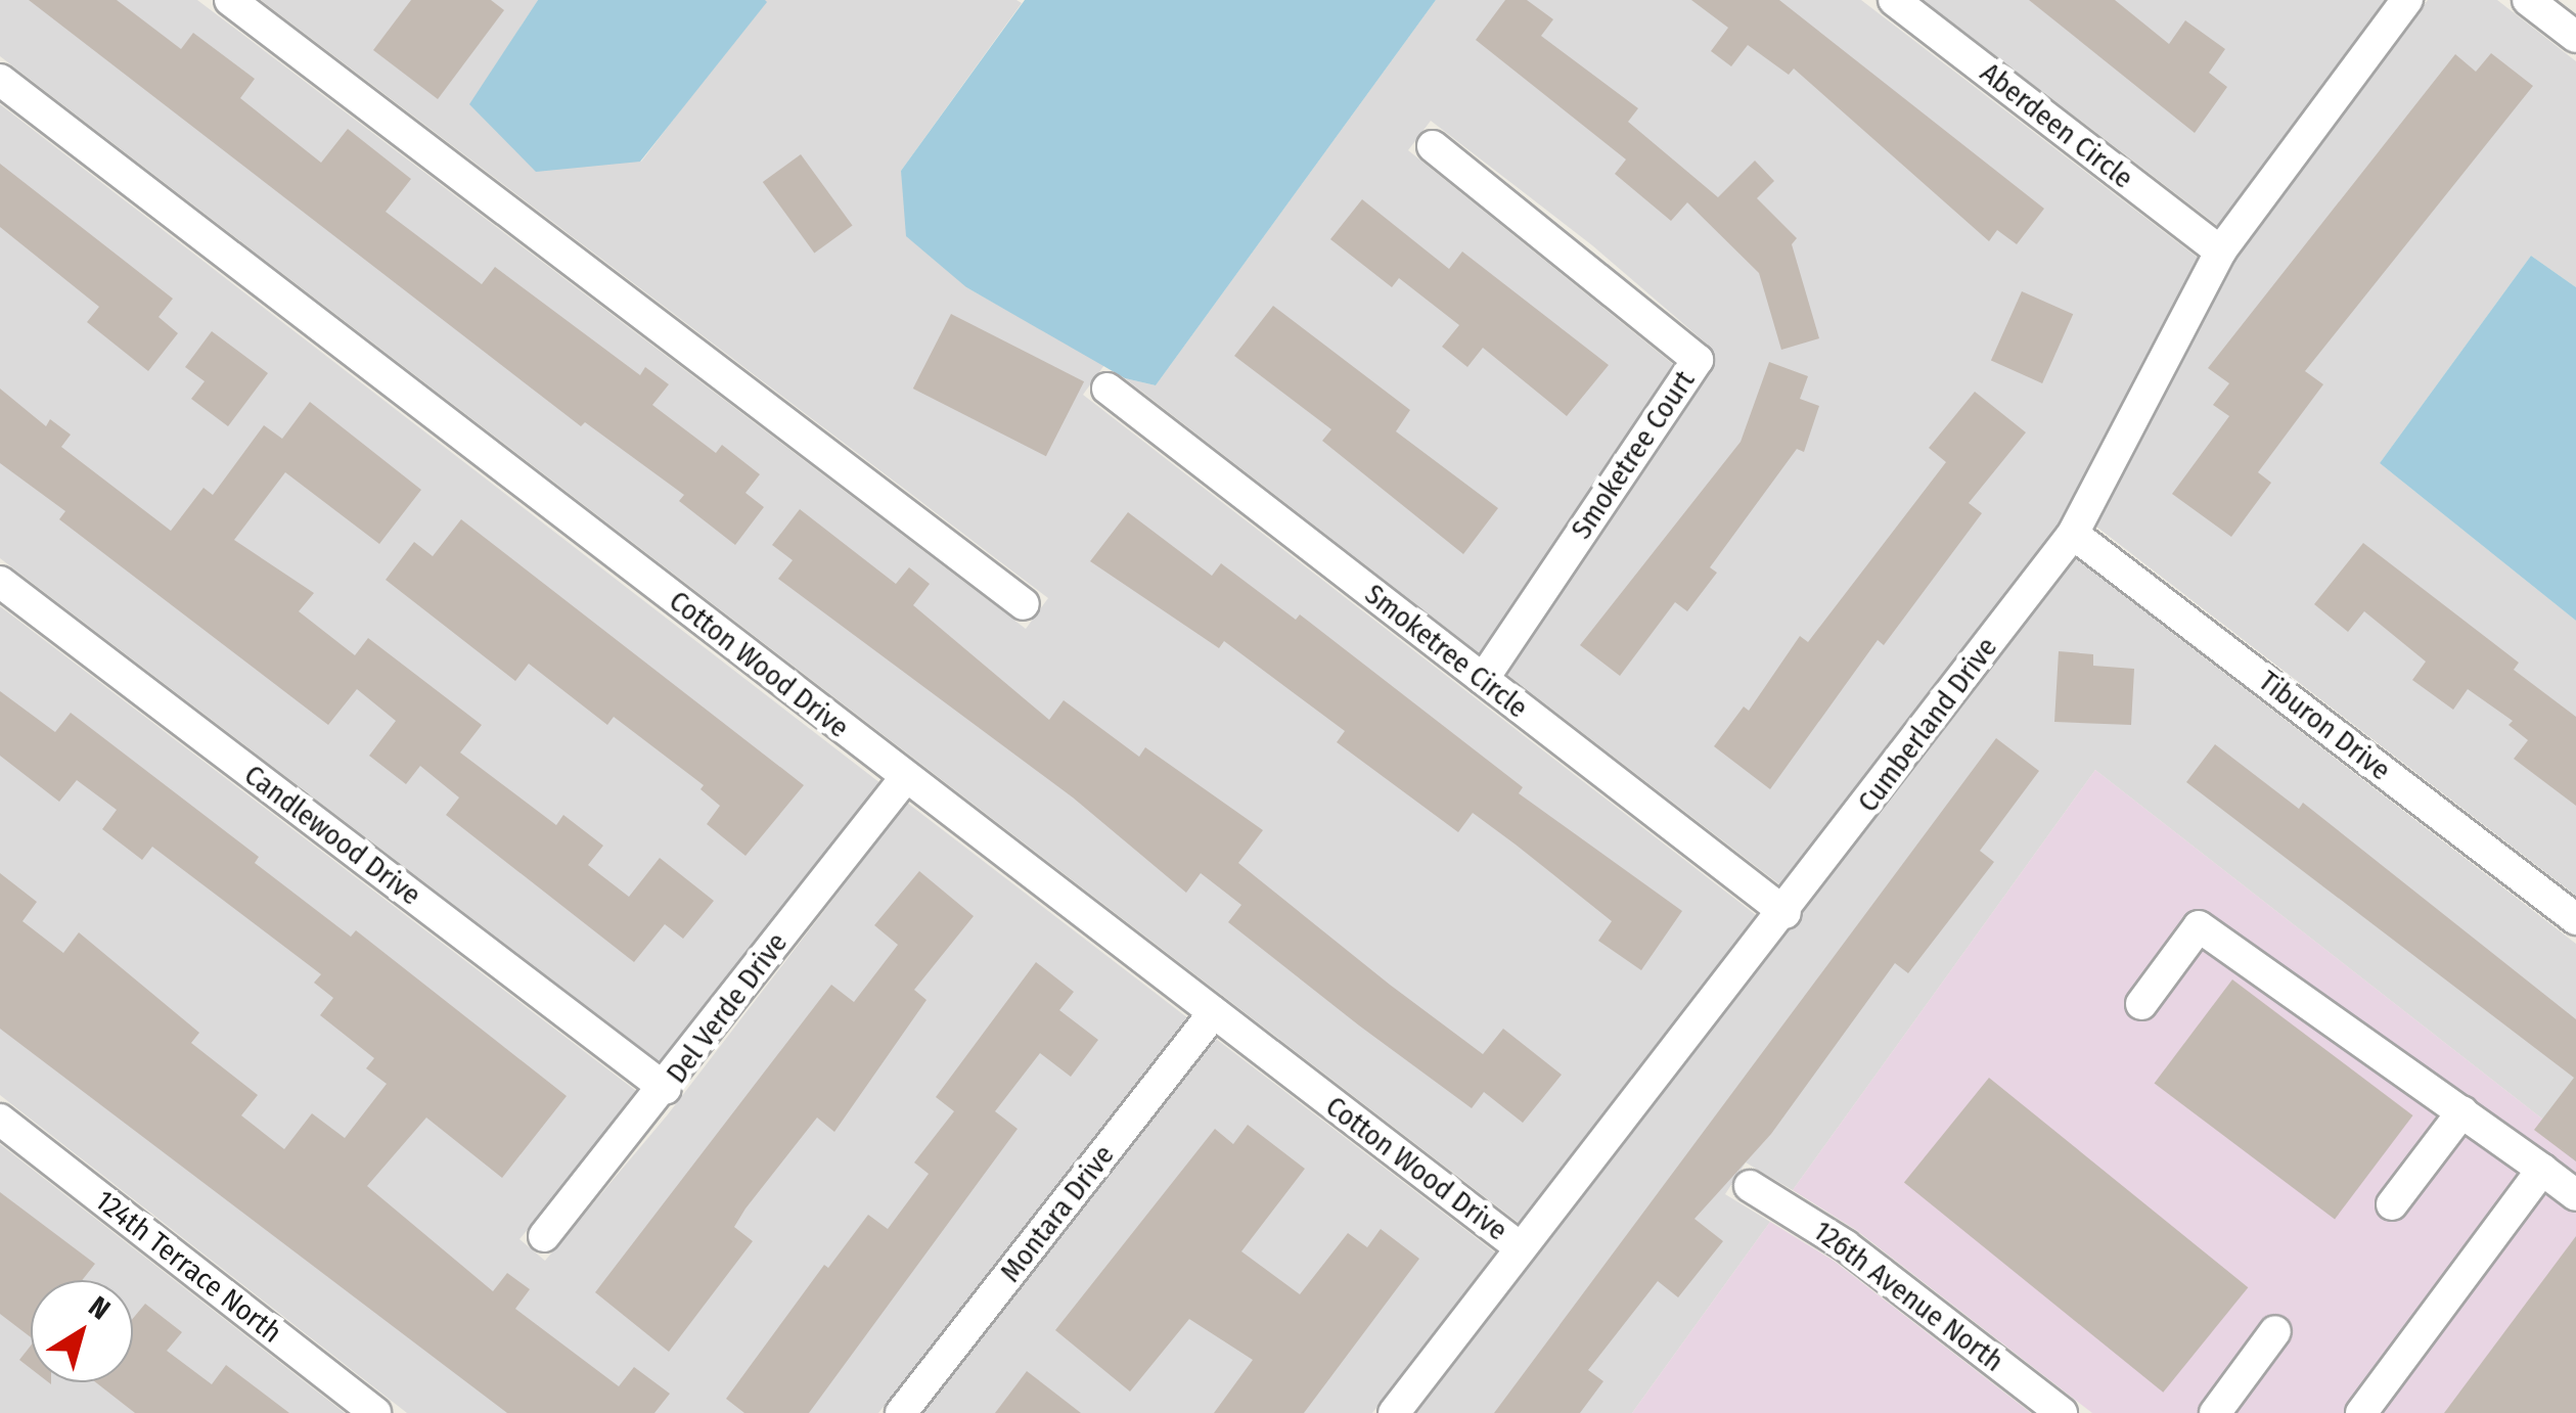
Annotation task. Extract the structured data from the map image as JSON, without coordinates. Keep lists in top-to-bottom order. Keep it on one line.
{"streets":{"street":["Aberdeen Circle","Smoketree Court","Smoketree Circle","Cotton Wood Drive","Cumberland Drive","Tiburon Drive","Candlewood Drive","Del Verde Drive","Montara Drive","124th Terrace North","126th Avenue North"]},"crossings":[["Aberdeen Circle","Cumberland Drive"],["Smoketree Court","Smoketree Circle"],["Smoketree Circle","Cumberland Drive"],["Cotton Wood Drive","Cumberland Drive"],["Cotton Wood Drive","Del Verde Drive"],["Cotton Wood Drive","Montara Drive"],["Cumberland Drive","Tiburon Drive"],["Candlewood Drive","Del Verde Drive"]],"north":"top right"}
